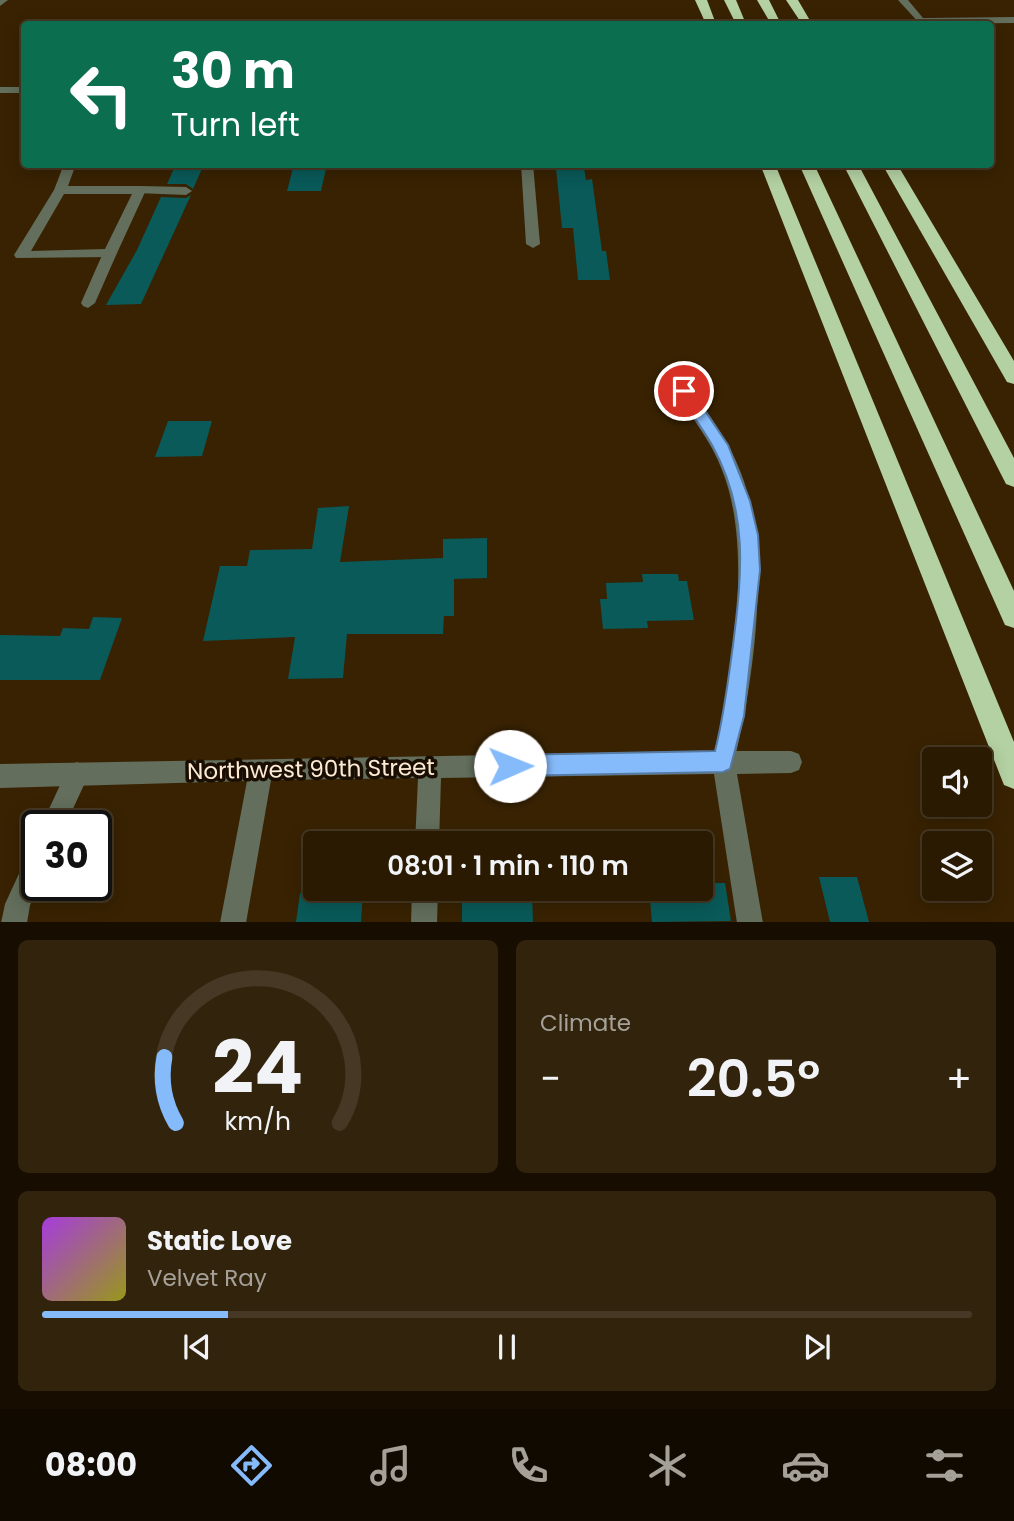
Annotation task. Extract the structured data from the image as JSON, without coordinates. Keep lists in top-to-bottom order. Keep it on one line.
{"streets":{"street":["Northwest 90th Street"]},"page":{"turn":["30 m","Turn left"],"limit":"30","trip":"08:01 · 1 min · 110 m","tile":"Climate","heat":["−","20.5°","+"],"song":["Static Love","Velvet Ray"],"tabs":"08:00","gauge":["24","km/h"]}}
